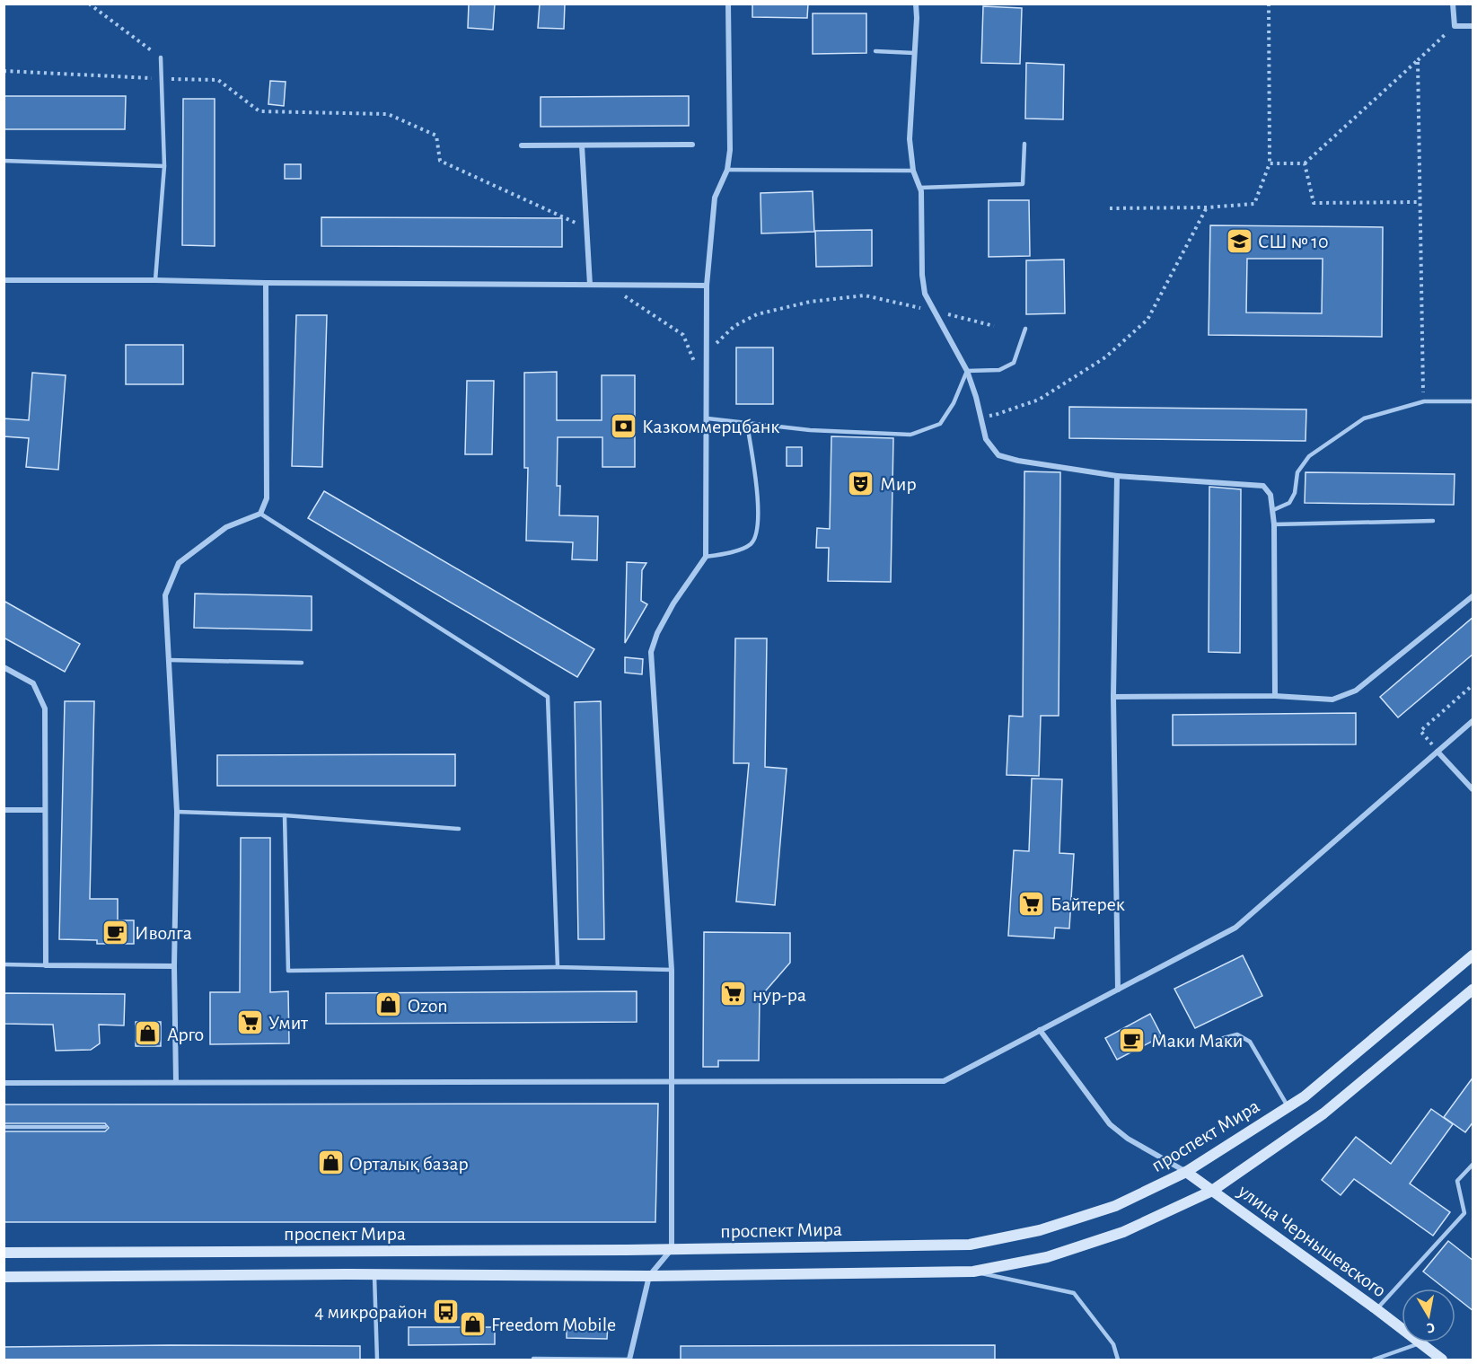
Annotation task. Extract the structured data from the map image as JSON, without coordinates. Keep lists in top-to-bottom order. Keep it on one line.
{"streets":{"main road":["проспект Мира","улица Чернышевского"]},"crossings":[["проспект Мира","улица Чернышевского"]],"places":{"school or university":["СШ № 10"],"bank":["Казкоммерцбанк"],"theatre":["Мир"],"supermarket":["Байтерек","нур-ра","Умит"],"cafe":["Иволга","Маки Маки"],"shop":["Ozon","Арго","Орталық базар","Freedom Mobile"],"bus stop":["4 микрорайон"]},"north":"bottom"}
